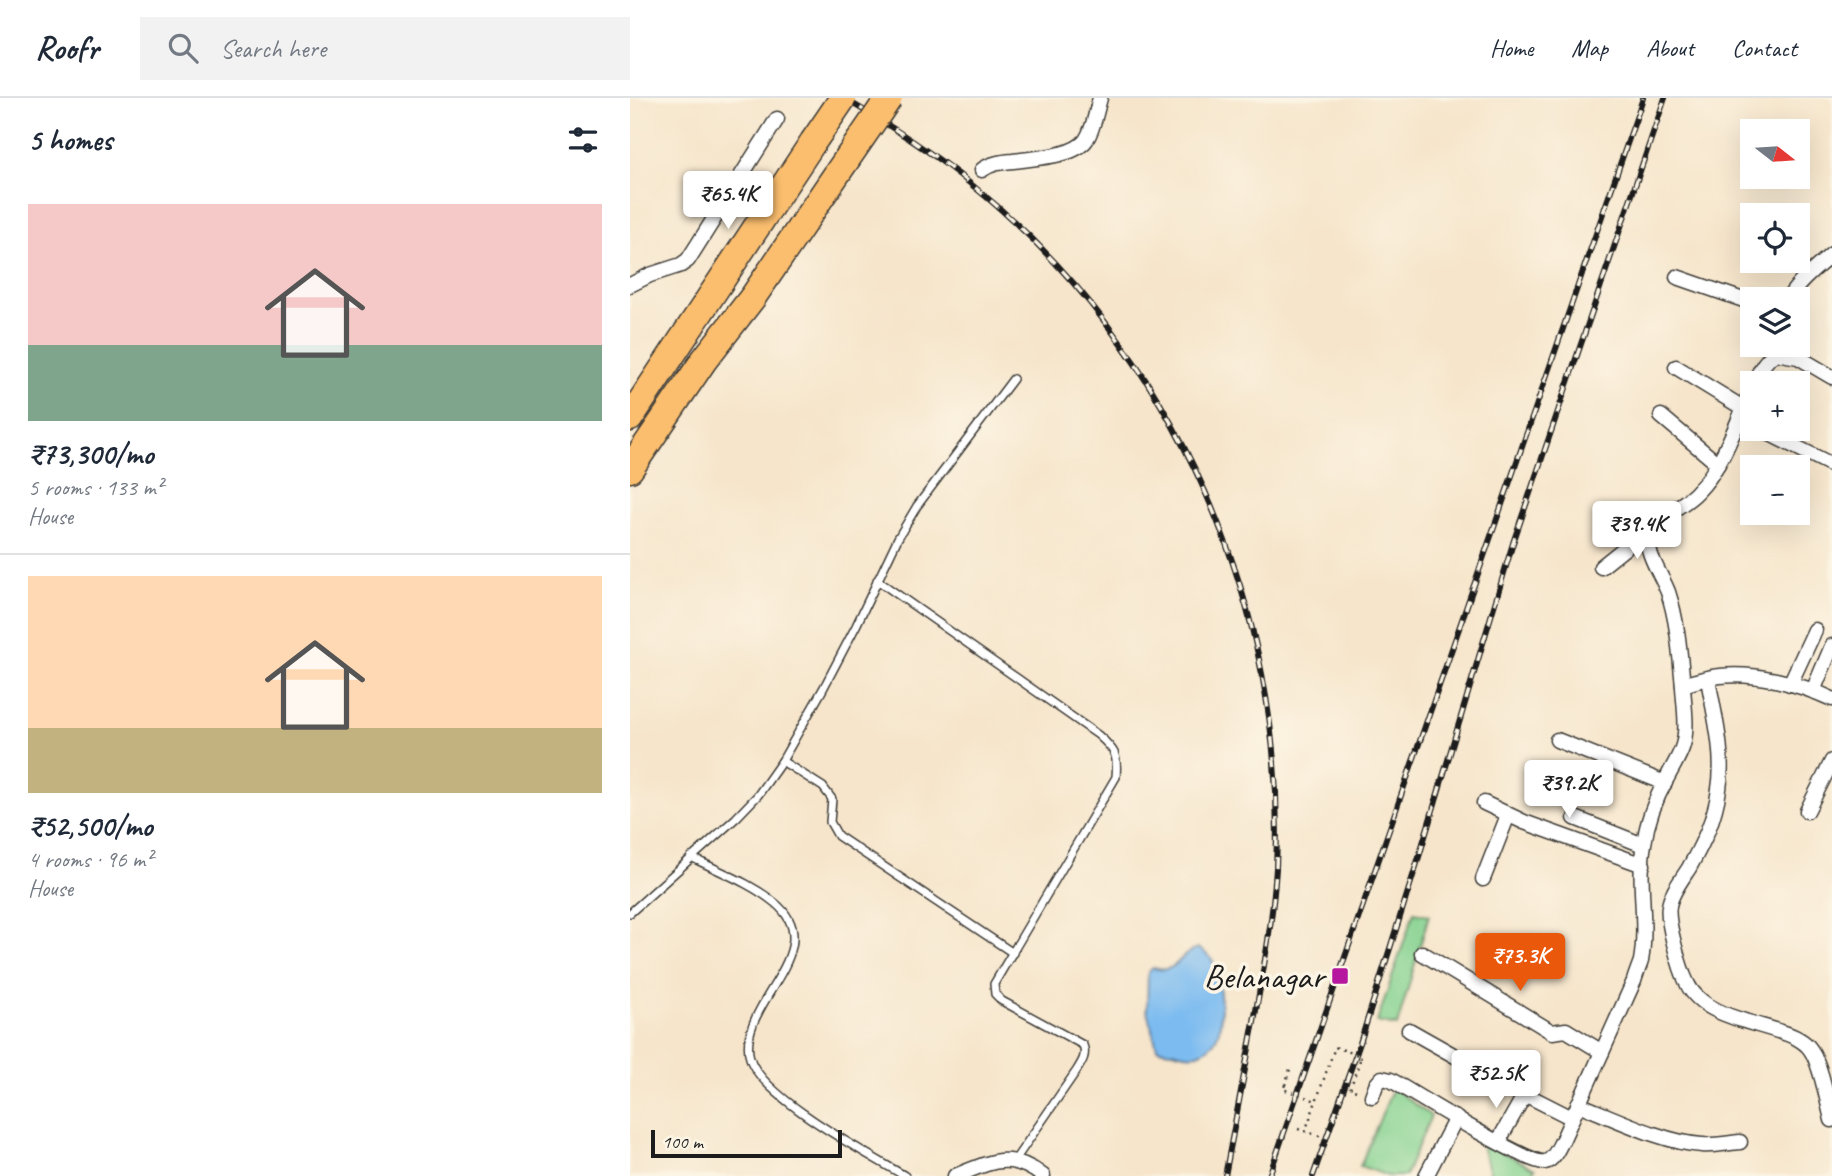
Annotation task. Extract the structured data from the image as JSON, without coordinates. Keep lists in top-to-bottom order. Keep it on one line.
{"places":{"transit":["Belanagar"]},"scale_bar":"100 m","north":"right","page":{"header":"Roofr","search":"Search here","nav":["Home","Map","About","Contact"],"heading":"5 homes","map_buttons":["+","−"],"price":["₹65.4K","₹39.4K","₹39.2K","₹73.3K","₹52.5K"],"list":[{"name":"₹73,300/mo","note":"5 rooms · 133 m² · House"},{"name":"₹52,500/mo","note":"4 rooms · 96 m² · House"}],"scale":"100 m"}}
